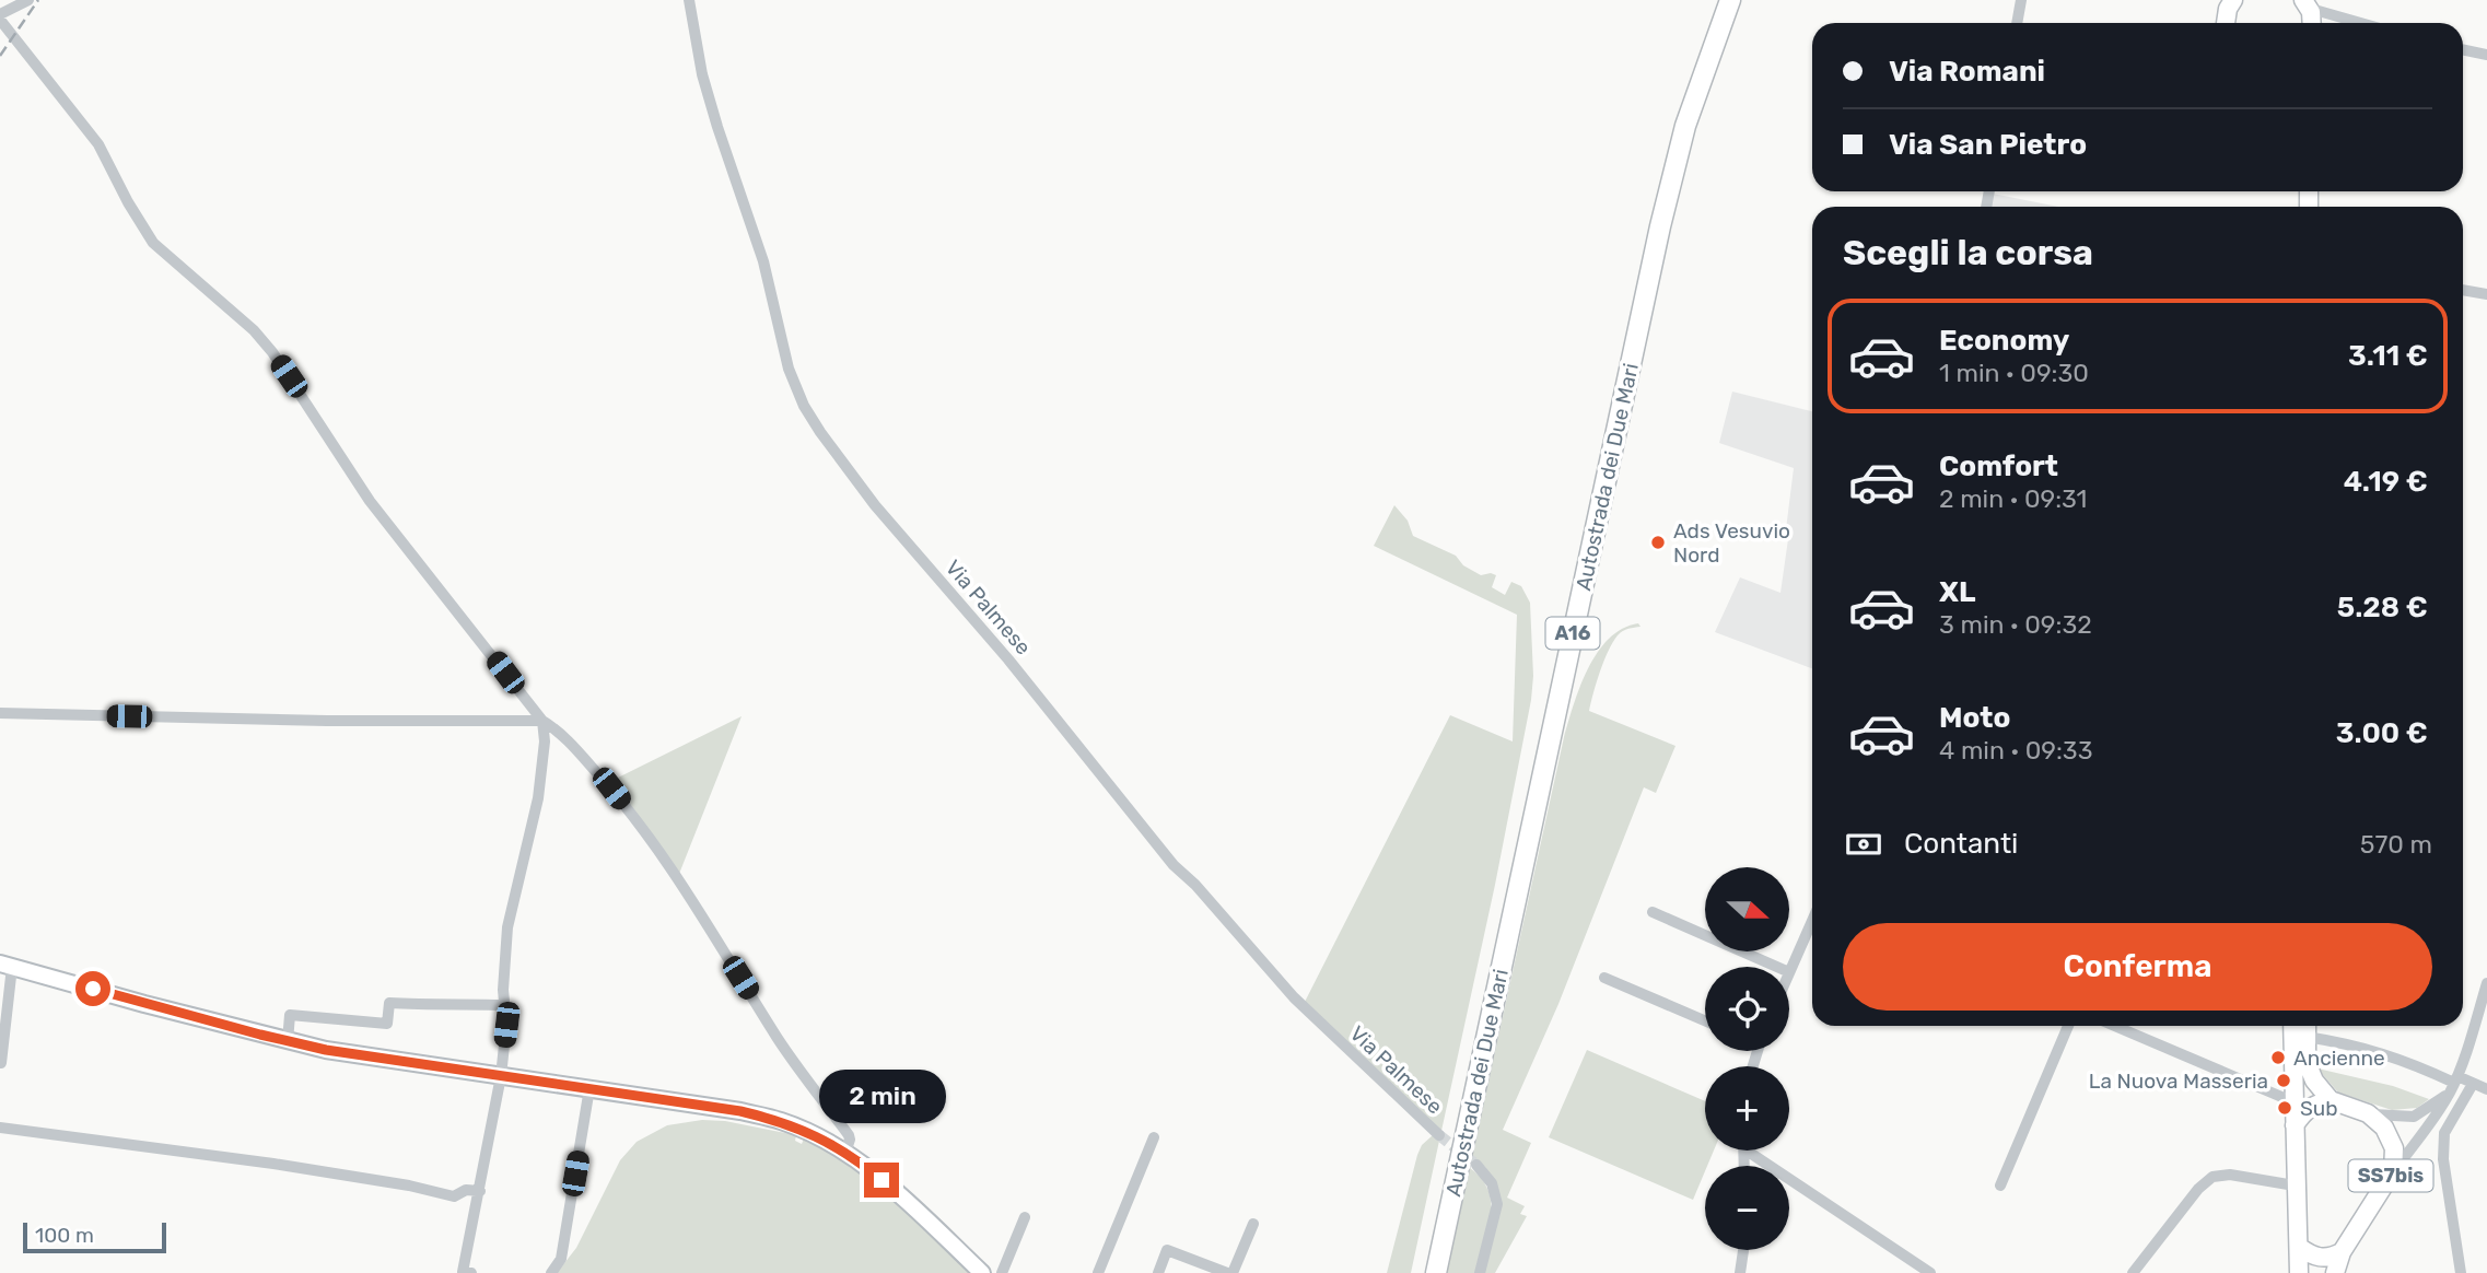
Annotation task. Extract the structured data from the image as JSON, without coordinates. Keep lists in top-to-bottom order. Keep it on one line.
{"streets":{"highway":["Autostrada dei Due Mari","A16"],"main road":["SS7bis"],"street":["Via Palmese"]},"places":["Ads Vesuvio Nord","Ancienne","La Nuova Masseria","Sub"],"scale_bar":"100 m","north":"right","page":{"banner":["Via Romani","Via San Pietro"],"heading":"Scegli la corsa","list":[{"name":"Economy","note":"1 min · 09:30","value":"3.11 €"},{"name":"Comfort","note":"2 min · 09:31","value":"4.19 €"},{"name":"XL","note":"3 min · 09:32","value":"5.28 €"},{"name":"Moto","note":"4 min · 09:33","value":"3.00 €"}],"pay":["Contanti","570 m"],"map_buttons":["+","−"],"buttons":"Conferma","bubble":"2 min","scale":"100 m"}}
